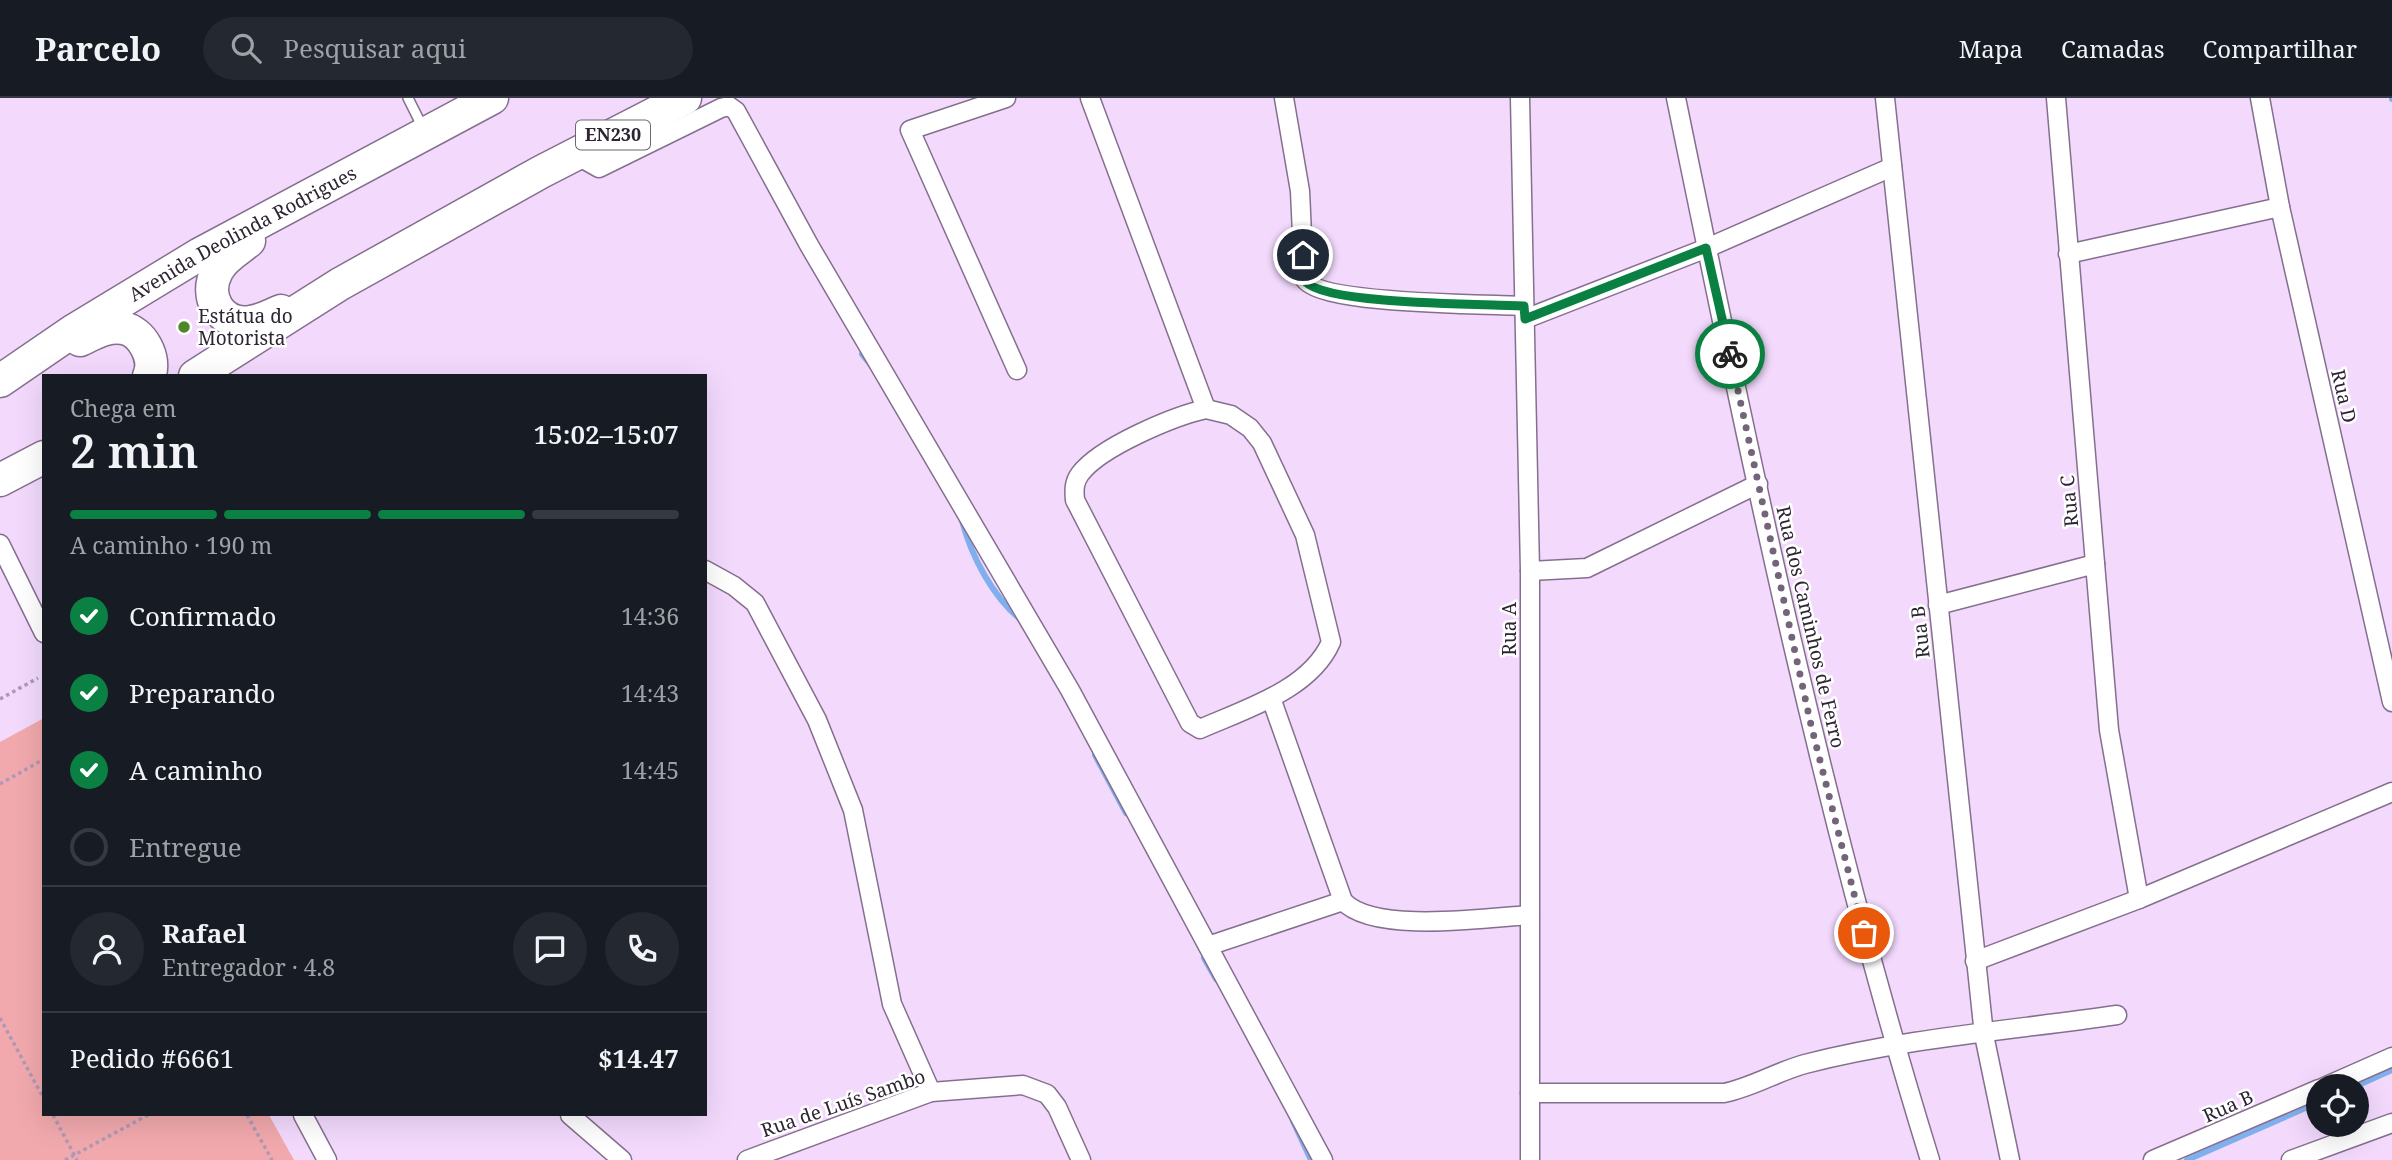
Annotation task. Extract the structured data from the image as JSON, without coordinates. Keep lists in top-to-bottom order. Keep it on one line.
{"streets":{"highway":["EN230","Avenida Deolinda Rodrigues"],"street":["Rua D","Rua C","Rua dos Caminhos de Ferro","Rua A","Rua B","Rua de Luís Sambo"]},"places":["Estátua do Motorista"],"page":{"header":"Parcelo","search":"Pesquisar aqui","nav":["Mapa","Camadas","Compartilhar"],"heading":["2 min","Chega em","15:02–15:07"],"panel":["Rafael","Entregador · 4.8","Pedido #6661","$14.47"],"bar":"A caminho · 190 m","list":[["Confirmado","14:36"],["Preparando","14:43"],["A caminho","14:45"],"Entregue"]}}
